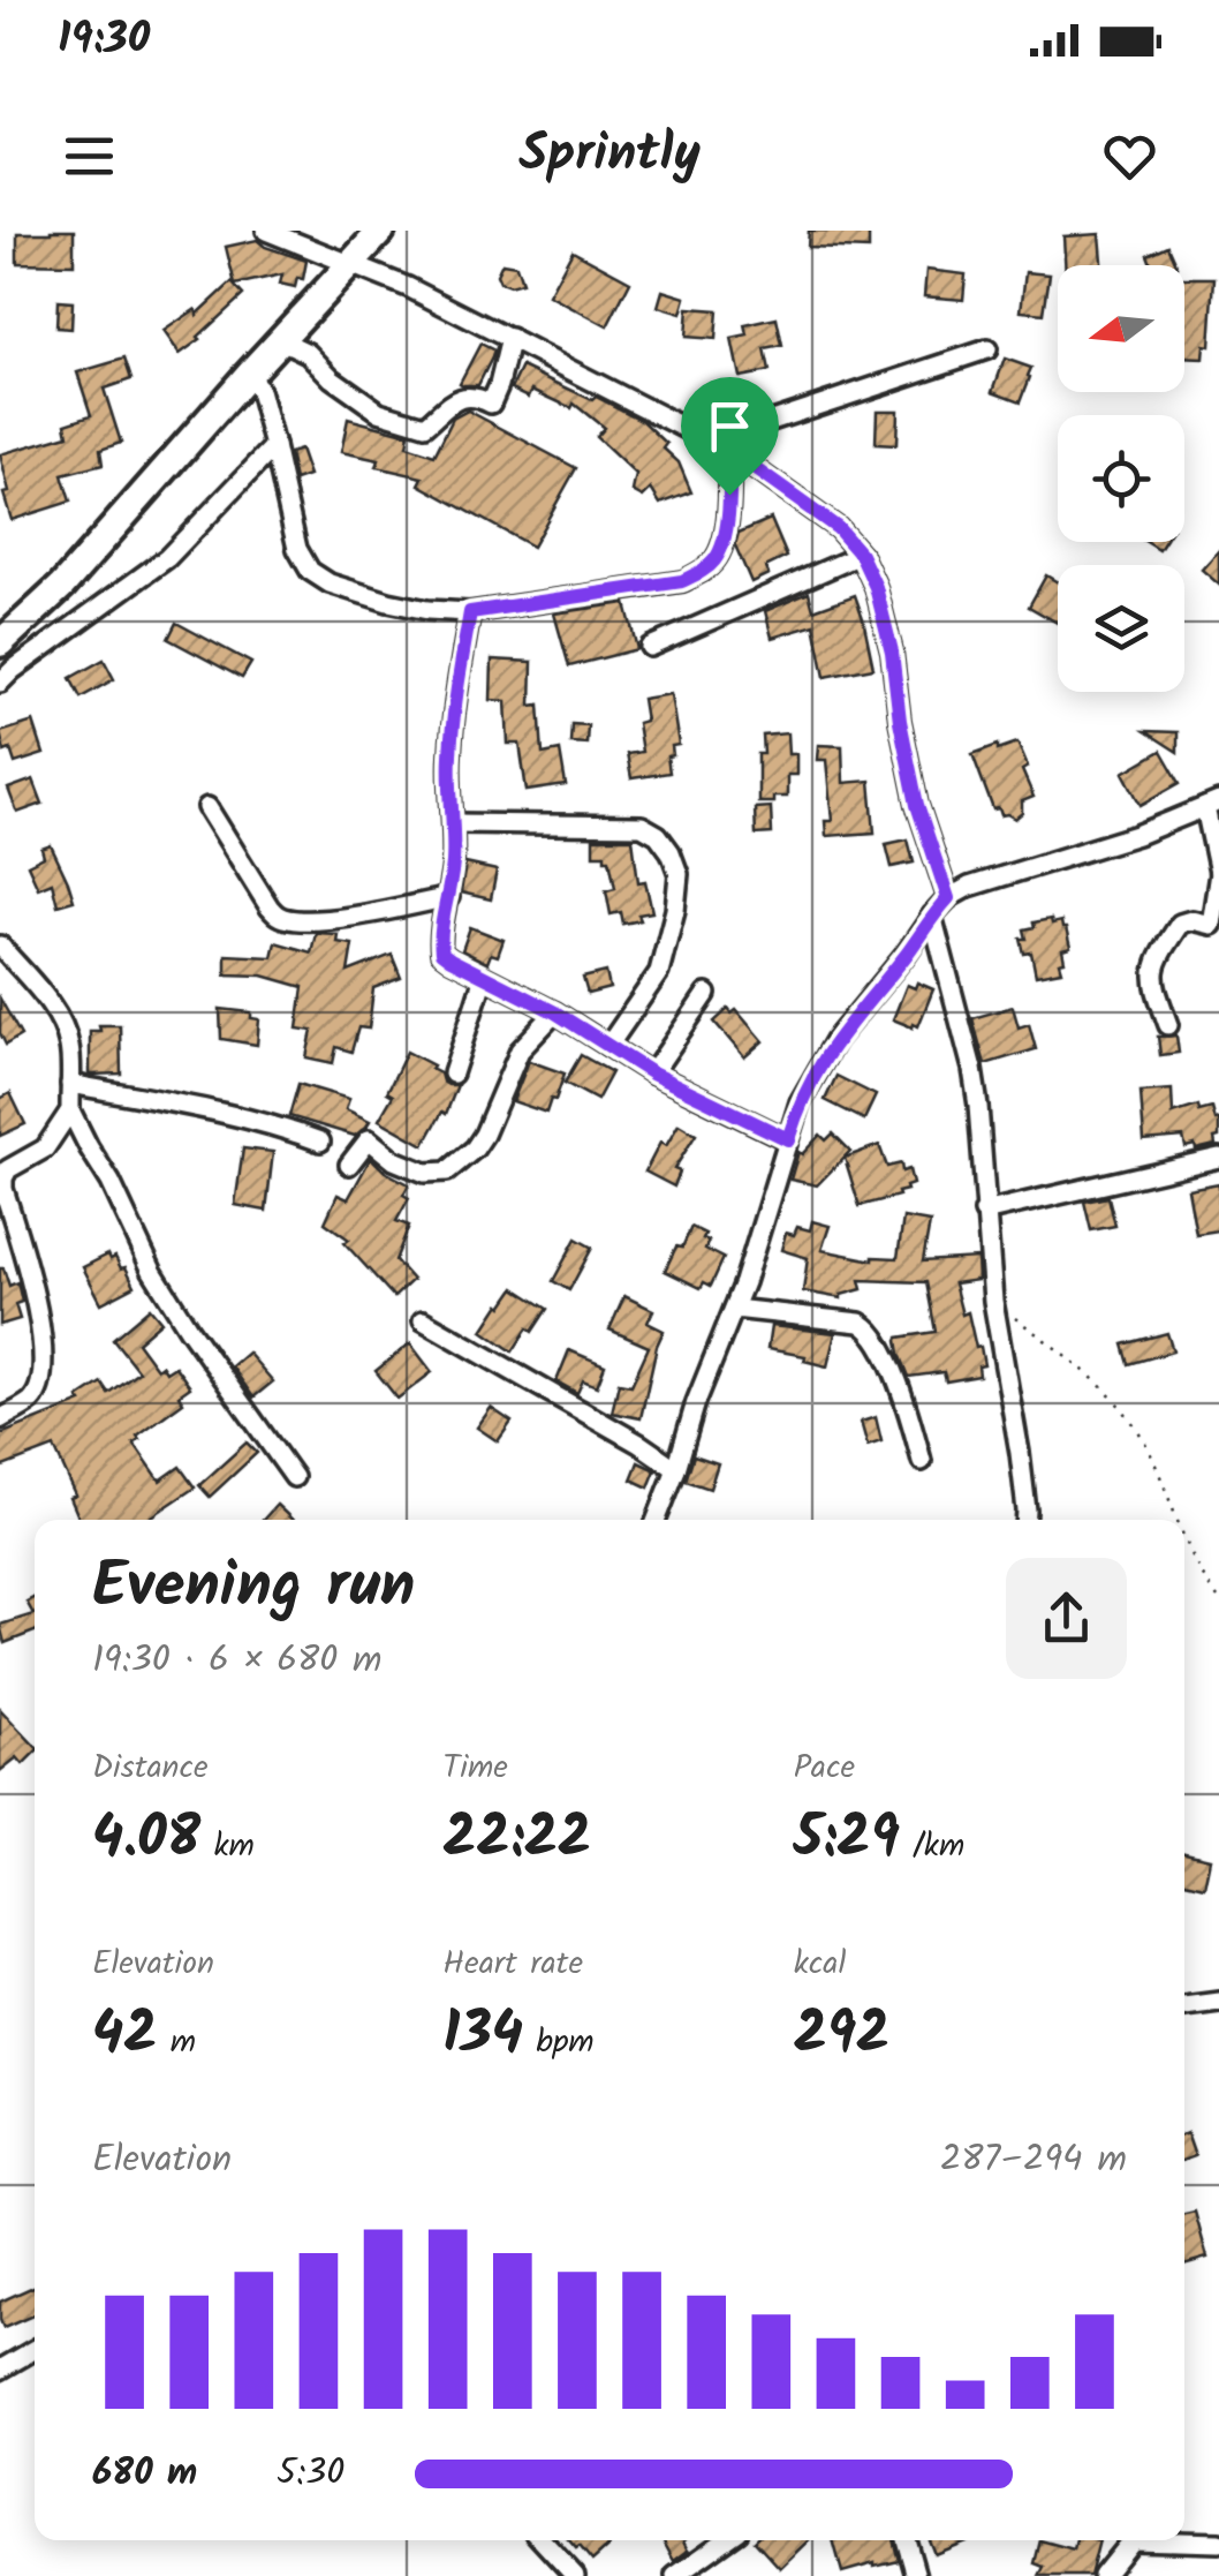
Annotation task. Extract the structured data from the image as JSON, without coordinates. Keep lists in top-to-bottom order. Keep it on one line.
{"north":"left","page":{"status":"19:30","header":"Sprintly","heading":["Evening run","19:30 · 6 × 680 m"],"stats":[["Distance","4.08 km"],["Time","22:22"],["Pace","5:29 /km"],["Elevation","42 m"],["Heart rate","134 bpm"],["kcal","292"]],"chart":["Elevation","287–294 m"],"list":[{"name":"680 m","note":"5:30"}]}}
